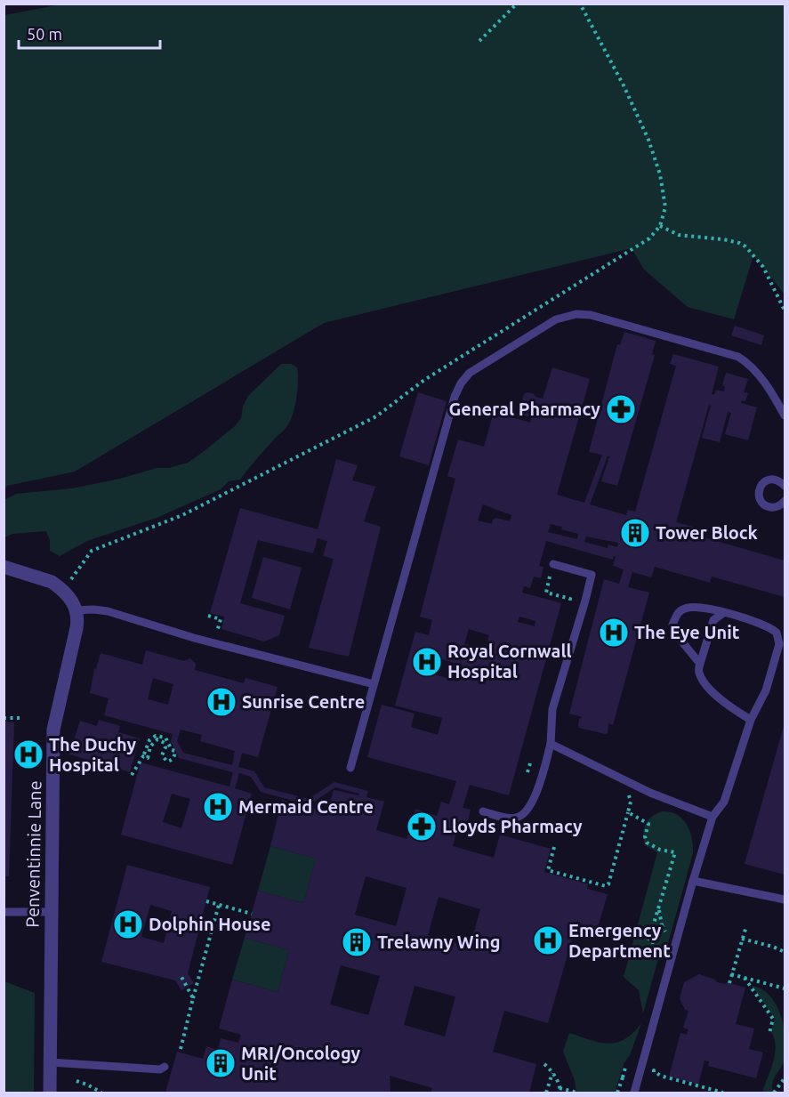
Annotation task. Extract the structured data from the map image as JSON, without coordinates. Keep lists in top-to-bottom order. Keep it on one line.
{"streets":{"street":["Penventinnie Lane"]},"places":{"pharmacy":["General Pharmacy","Lloyds Pharmacy"],"building":["Tower Block","Trelawny Wing","MRI/Oncology Unit"],"hospital":["The Eye Unit","Royal Cornwall Hospital","Sunrise Centre","The Duchy Hospital","Mermaid Centre","Dolphin House","Emergency Department"]},"scale_bar":"50 m"}
